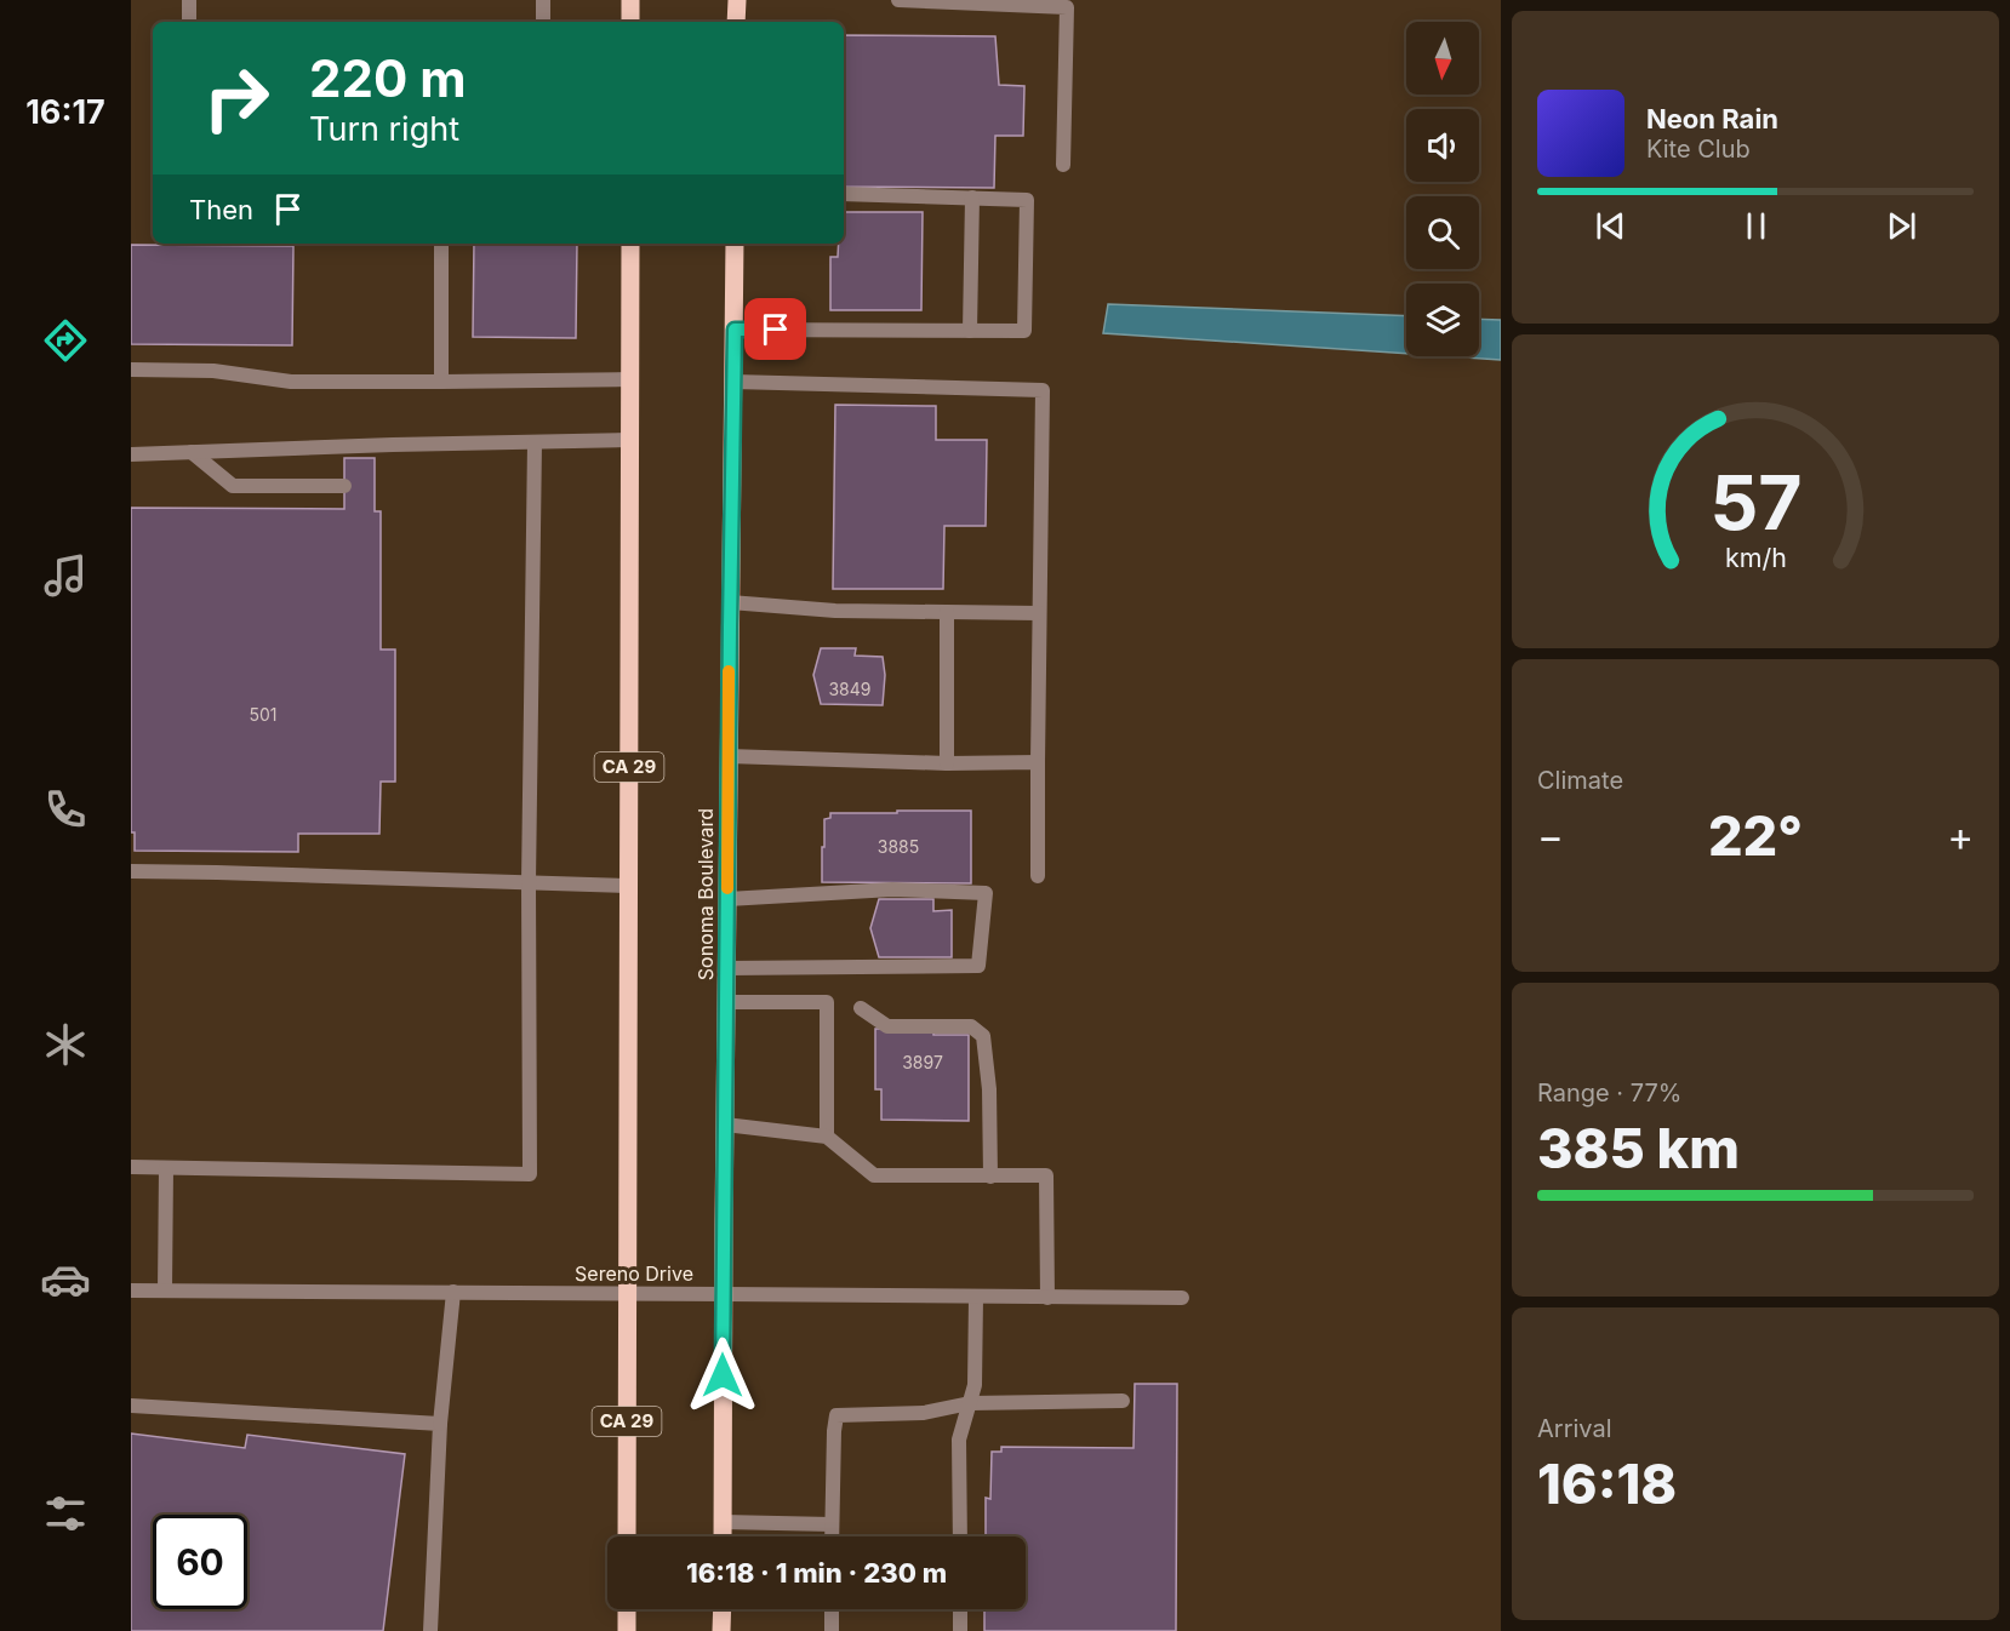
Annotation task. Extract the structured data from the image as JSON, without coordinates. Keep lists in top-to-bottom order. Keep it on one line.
{"streets":{"main road":["CA 29","Sonoma Boulevard"],"street":["Sereno Drive"]},"crossings":[["CA 29","Sereno Drive"],["Sonoma Boulevard","Sereno Drive"]],"house_numbers":["3849","501","3885","3897"],"north":"bottom","page":{"tabs":"16:17","turn":["220 m","Turn right"],"song":["Neon Rain","Kite Club"],"then":"Then","tile":["Climate",["Range · 77%","385 km"],["Arrival","16:18"]],"heat":["−","22°","+"],"limit":"60","trip":"16:18 · 1 min · 230 m","gauge":["57","km/h"]}}
